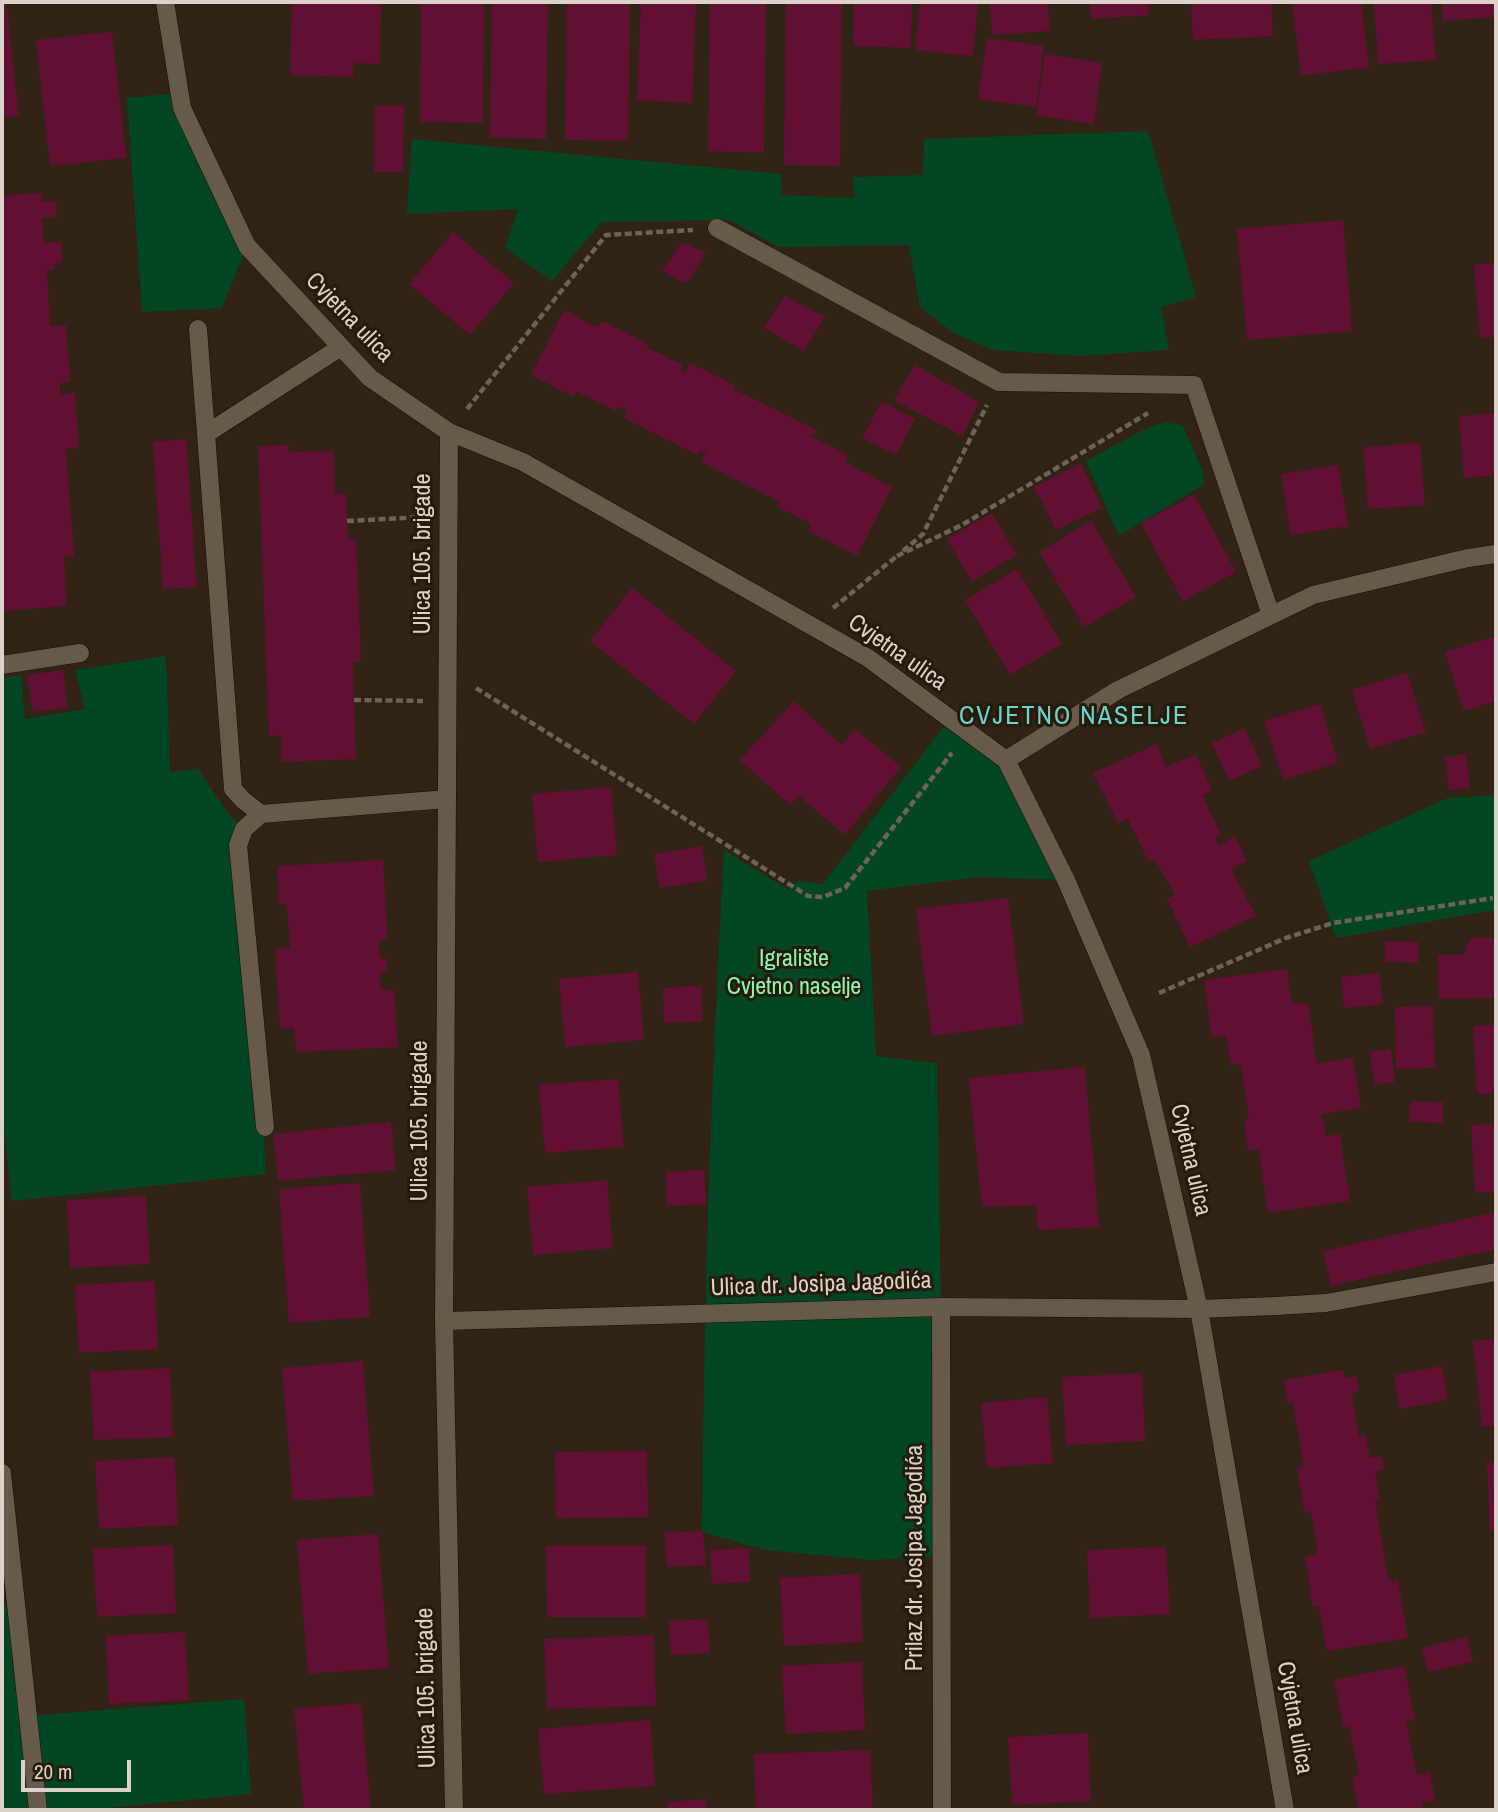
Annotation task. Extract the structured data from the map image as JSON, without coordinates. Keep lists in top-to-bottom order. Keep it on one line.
{"streets":{"street":["Cvjetna ulica","Ulica 105. brigade","Ulica dr. Josipa Jagodića","Prilaz dr. Josipa Jagodića"]},"crossings":[["Cvjetna ulica","Ulica 105. brigade"],["Cvjetna ulica","Ulica dr. Josipa Jagodića"],["Ulica 105. brigade","Ulica dr. Josipa Jagodića"],["Ulica dr. Josipa Jagodića","Prilaz dr. Josipa Jagodića"]],"districts":["CVJETNO NASELJE"],"parks":["Igralište Cvjetno naselje"],"scale_bar":"20 m"}
